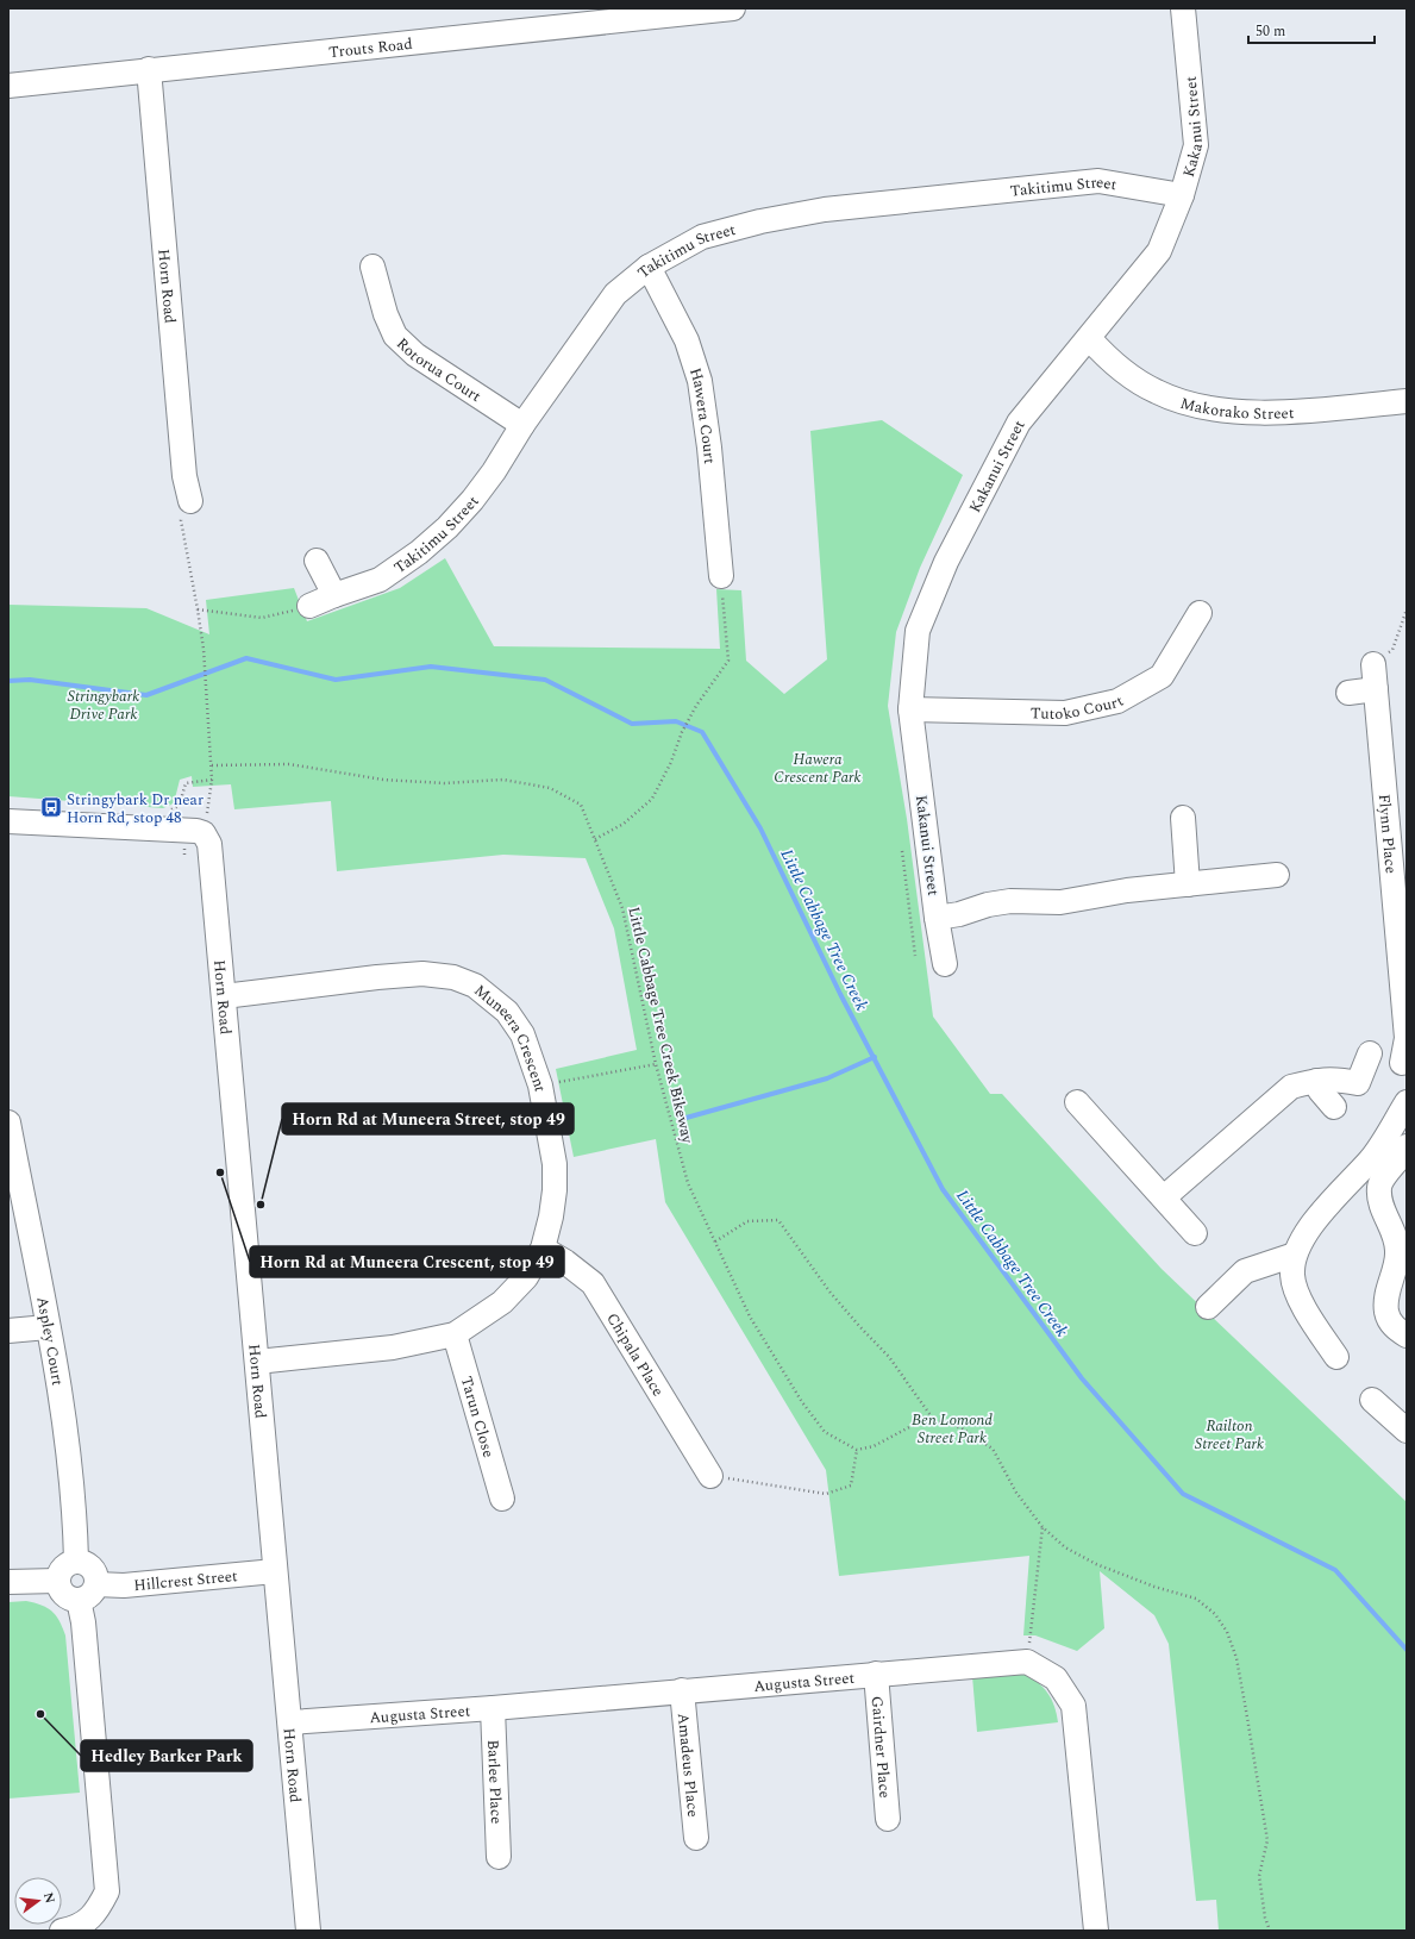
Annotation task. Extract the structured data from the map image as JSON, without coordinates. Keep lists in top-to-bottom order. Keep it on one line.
{"streets":{"street":["Trouts Road","Kakanui Street","Takitimu Street","Horn Road","Rotorua Court","Makorako Street","Hawera Court","Tutoko Court","Flynn Place","Muneera Crescent","Aspley Court","Chipala Place","Tarun Close","Hillcrest Street","Augusta Street","Gairdner Place","Amadeus Place","Barlee Place"],"path":["Little Cabbage Tree Creek Bikeway"]},"crossings":[["Trouts Road","Horn Road"],["Kakanui Street","Takitimu Street"],["Kakanui Street","Makorako Street"],["Kakanui Street","Tutoko Court"],["Takitimu Street","Rotorua Court"],["Takitimu Street","Hawera Court"],["Horn Road","Muneera Crescent"],["Horn Road","Hillcrest Street"],["Horn Road","Augusta Street"],["Muneera Crescent","Chipala Place"],["Muneera Crescent","Tarun Close"],["Aspley Court","Hillcrest Street"],["Augusta Street","Gairdner Place"],["Augusta Street","Amadeus Place"],["Augusta Street","Barlee Place"]],"water":["Little Cabbage Tree Creek"],"parks":["Stringybark Drive Park","Hawera Crescent Park","Ben Lomond Street Park","Railton Street Park"],"places":{"bus stop":["Stringybark Dr near Horn Rd, stop 48"],"other":["Horn Rd at Muneera Crescent, stop 49","Horn Rd at Muneera Street, stop 49","Hedley Barker Park"]},"scale_bar":"50 m","north":"right"}
